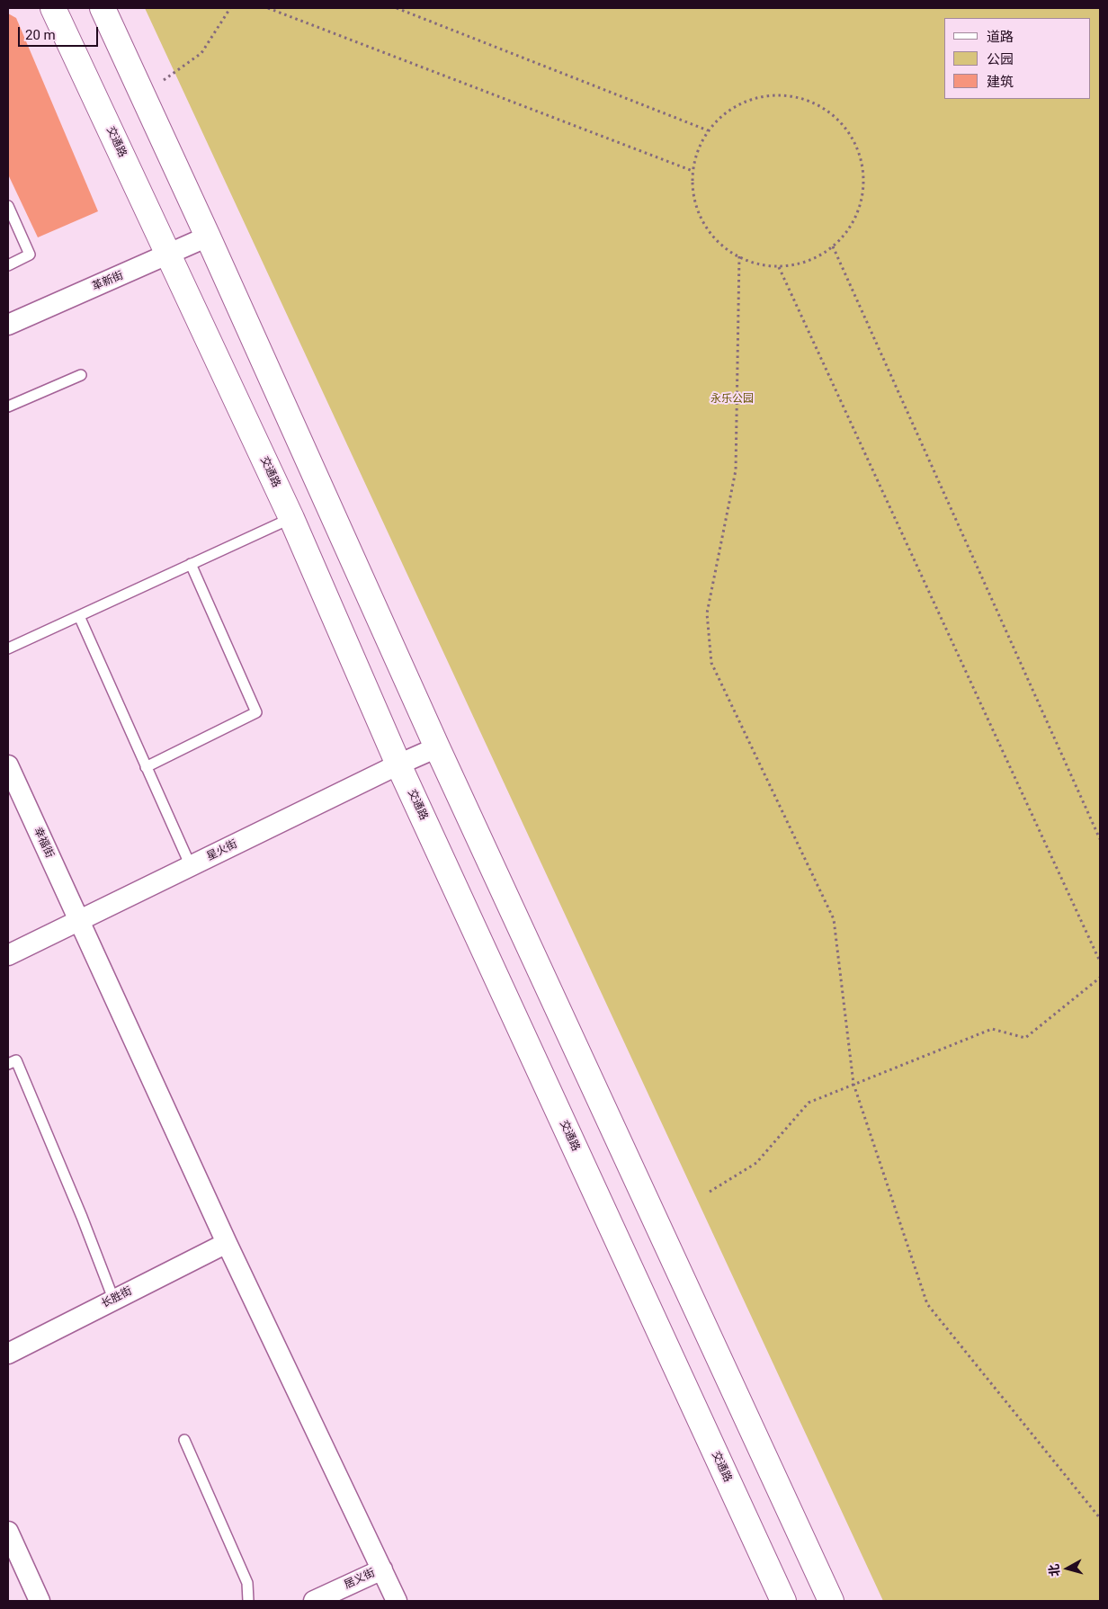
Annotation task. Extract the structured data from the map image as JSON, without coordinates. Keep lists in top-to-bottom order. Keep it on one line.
{"streets":{"main road":["交通路"],"street":["革新街","幸福街","星火街","长胜街","居义街"]},"crossings":[["交通路","革新街"],["交通路","星火街"],["幸福街","星火街"],["幸福街","长胜街"],["幸福街","居义街"]],"parks":["永乐公园"],"legend":["道路","公园","建筑"],"scale_bar":"20 m","north":"left"}
